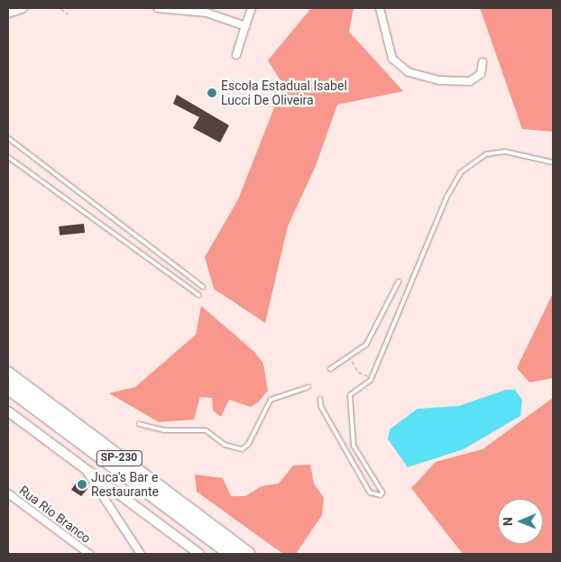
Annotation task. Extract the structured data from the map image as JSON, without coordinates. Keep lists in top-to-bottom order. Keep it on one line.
{"streets":{"highway":["SP-230"],"street":["Rua Rio Branco"]},"places":["Escola Estadual Isabel Lucci De Oliveira","Juca's Bar e Restaurante"],"north":"left"}
